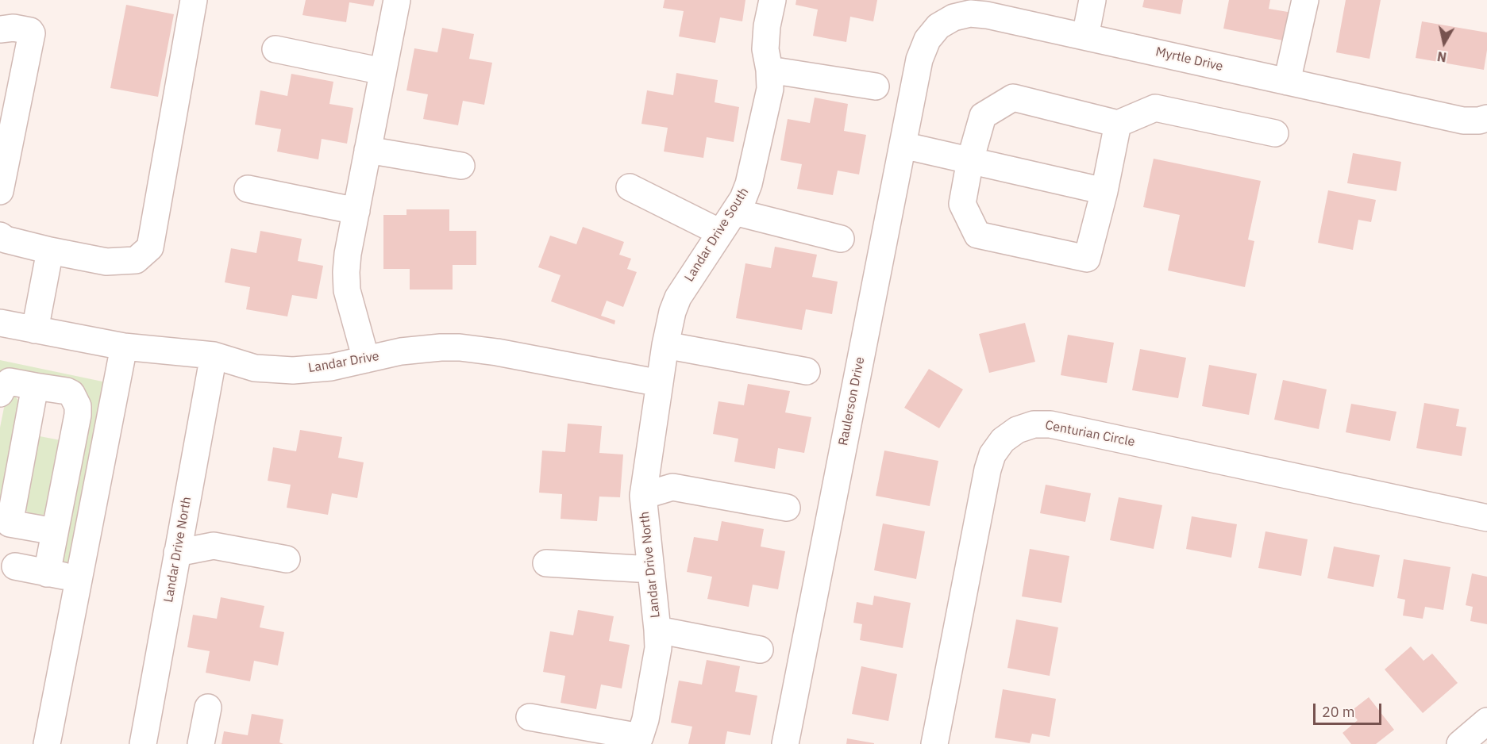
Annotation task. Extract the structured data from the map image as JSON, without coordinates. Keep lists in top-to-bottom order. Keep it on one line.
{"streets":{"street":["Myrtle Drive","Landar Drive South","Landar Drive","Raulerson Drive","Centurian Circle","Landar Drive North"]},"crossings":[["Myrtle Drive","Raulerson Drive"],["Landar Drive South","Landar Drive"],["Landar Drive South","Landar Drive North"],["Landar Drive","Landar Drive North"]],"scale_bar":"20 m","north":"bottom"}
